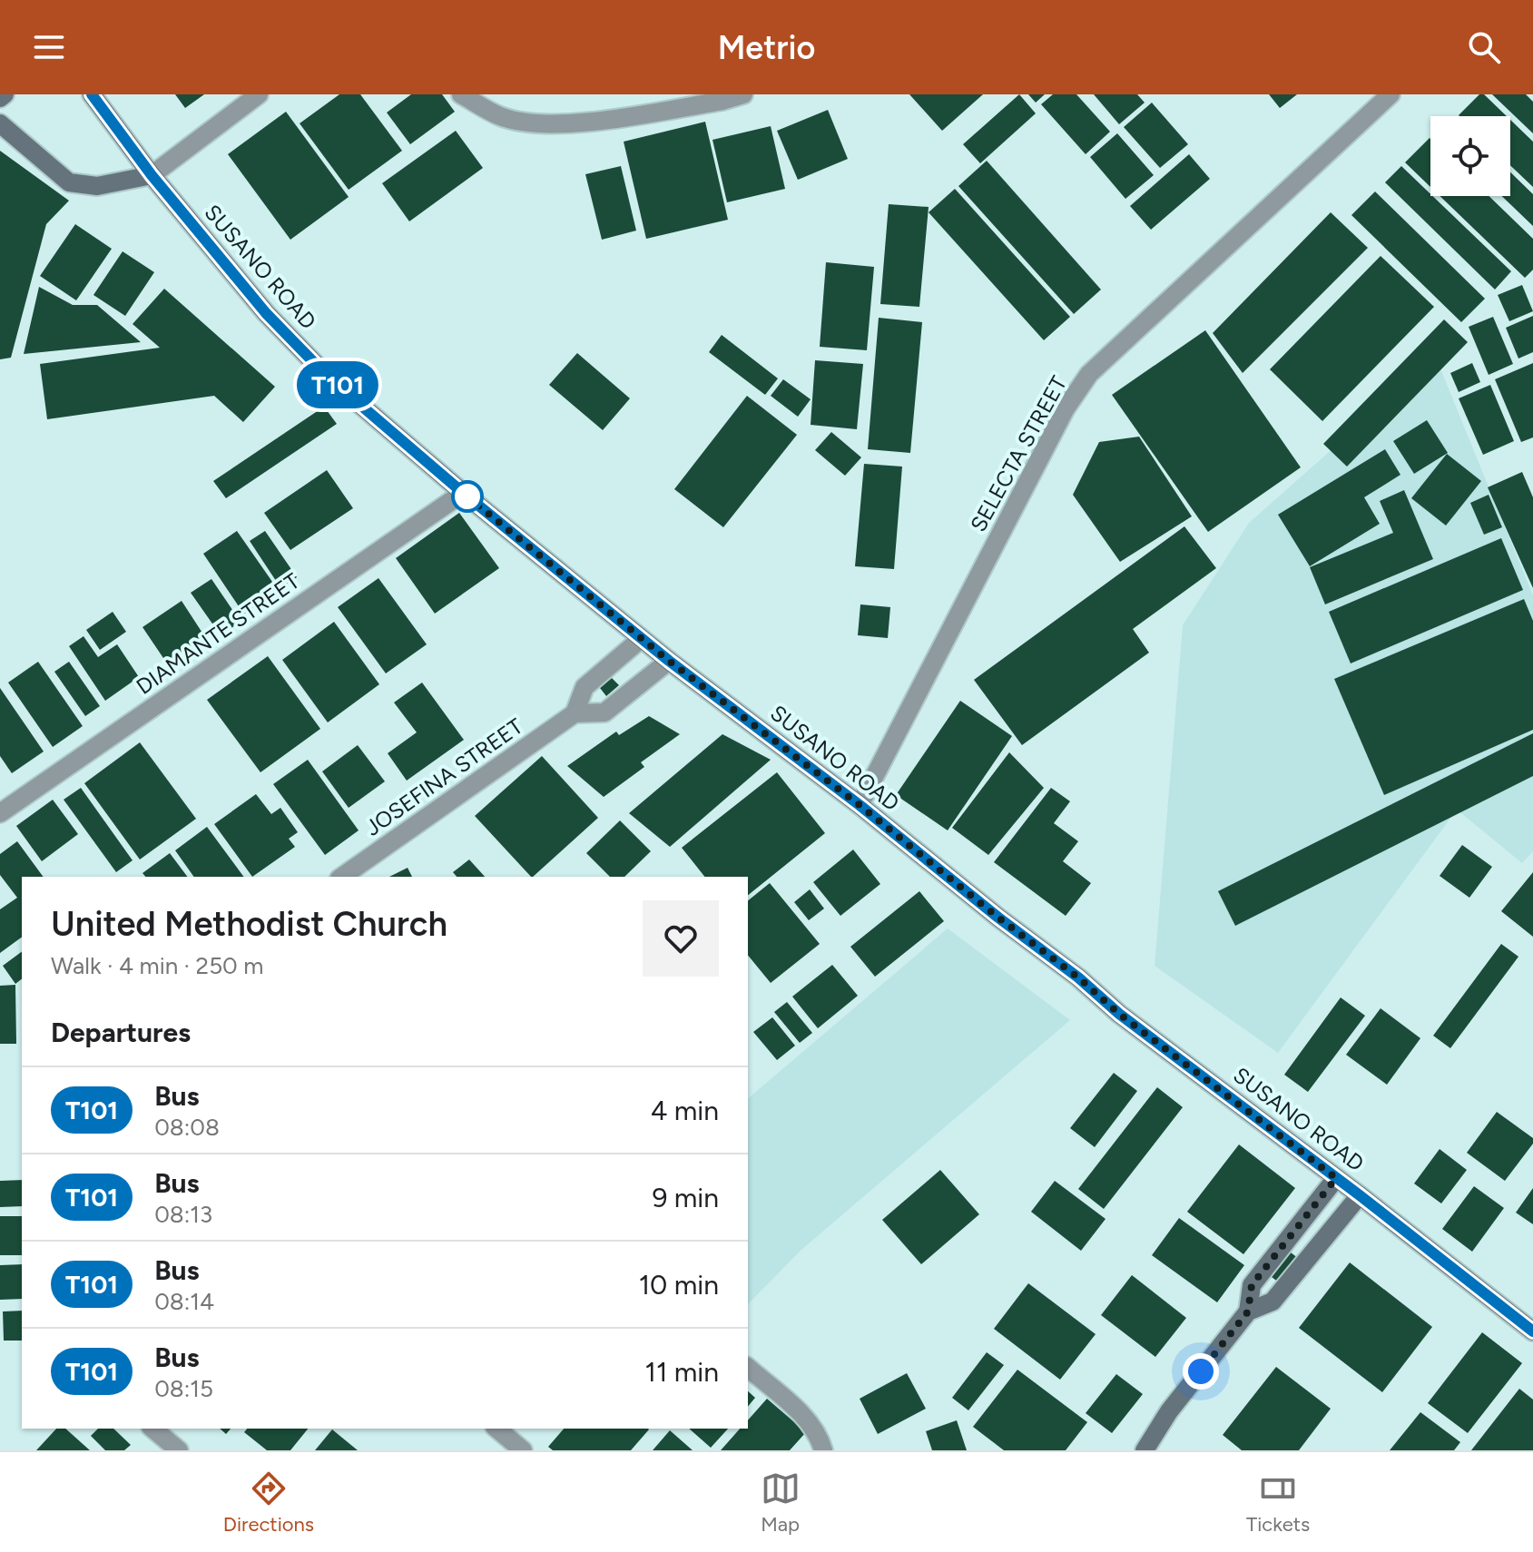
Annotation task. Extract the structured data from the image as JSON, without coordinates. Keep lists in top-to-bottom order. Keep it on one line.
{"streets":{"main road":["SUSANO ROAD"],"street":["SELECTA STREET","DIAMANTE STREET","JOSEFINA STREET"]},"crossings":[["SUSANO ROAD","SELECTA STREET"],["SUSANO ROAD","DIAMANTE STREET"],["SUSANO ROAD","JOSEFINA STREET"]],"lines":["bus line T101"],"page":{"header":"Metrio","on_map":"T101","heading":[["United Methodist Church","Walk · 4 min · 250 m"],"Departures"],"list":[{"mark":"T101","name":"Bus","note":"08:08","value":"4 min"},{"mark":"T101","name":"Bus","note":"08:13","value":"9 min"},{"mark":"T101","name":"Bus","note":"08:14","value":"10 min"},{"mark":"T101","name":"Bus","note":"08:15","value":"11 min"}],"tabs":["Directions","Map","Tickets"]}}
